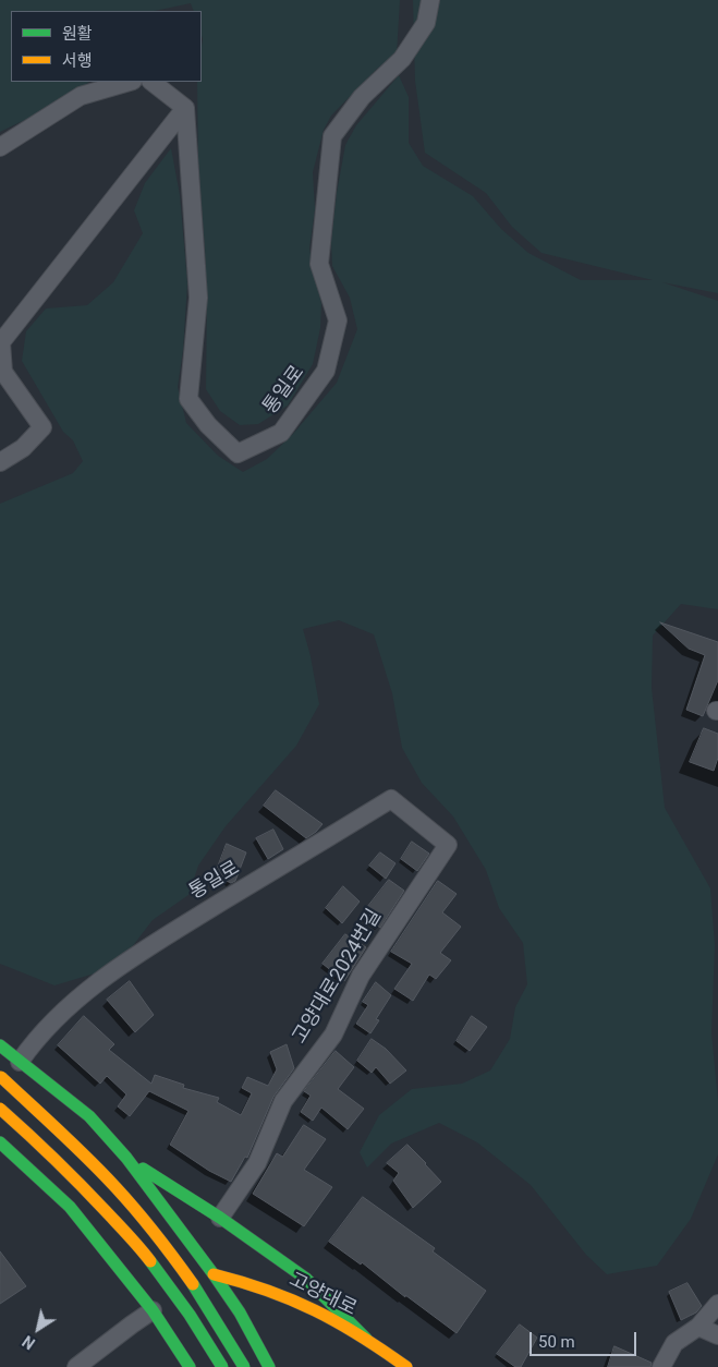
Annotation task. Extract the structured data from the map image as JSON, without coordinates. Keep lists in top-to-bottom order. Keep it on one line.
{"streets":{"main road":["고양대로"],"street":["통일로","고양대로2024번길"]},"crossings":[["통일로","고양대로2024번길"]],"legend":["원활","서행"],"scale_bar":"50 m","north":"bottom left"}
